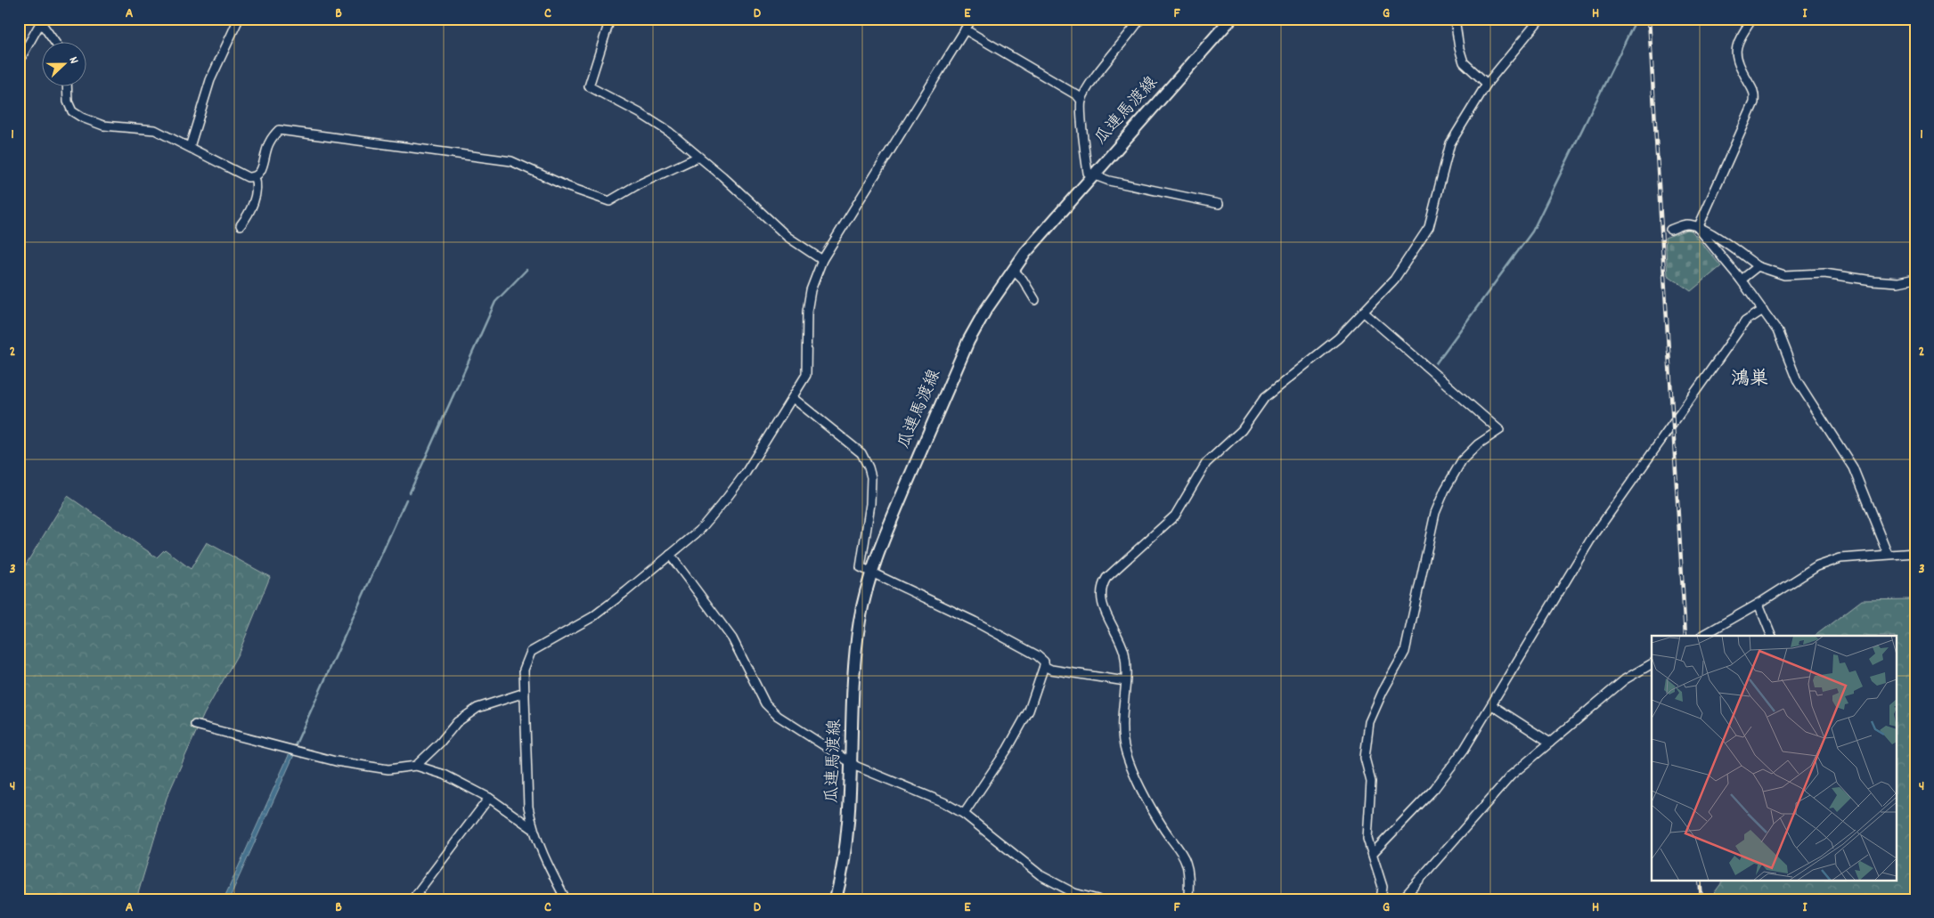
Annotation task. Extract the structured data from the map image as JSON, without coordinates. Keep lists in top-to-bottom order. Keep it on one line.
{"streets":{"main road":["瓜連馬渡線"]},"districts":["鴻巣"],"north":"right","grid":{"columns":["A","B","C","D","E","F","G","H","I"],"rows":["1","2","3","4"]}}
